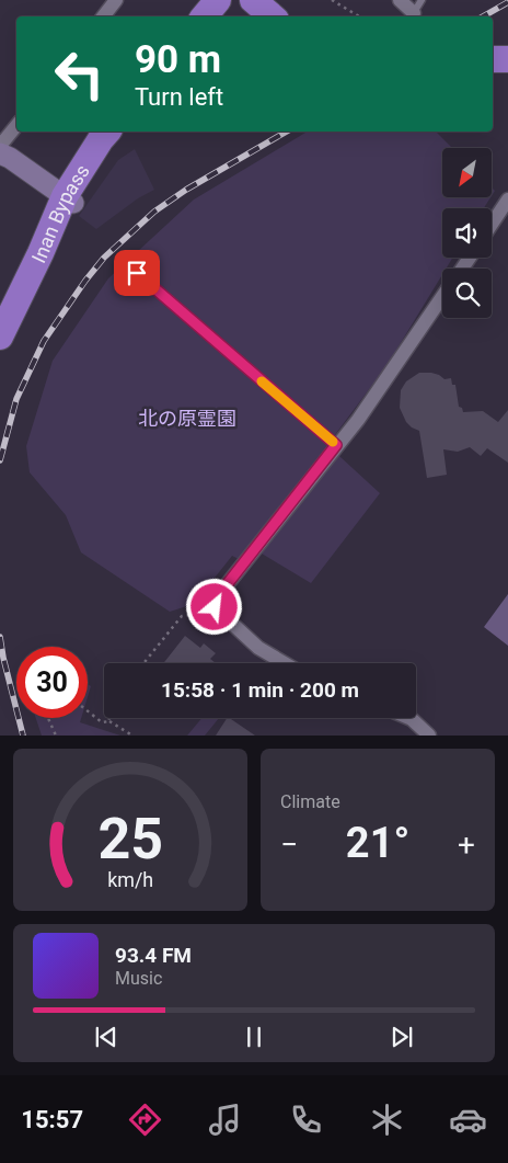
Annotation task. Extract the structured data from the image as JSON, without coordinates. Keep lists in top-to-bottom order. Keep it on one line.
{"streets":{"highway":["Inan Bypass"]},"parks":["北の原霊園"],"north":"bottom left","page":{"turn":["90 m","Turn left"],"limit":"30","trip":"15:58 · 1 min · 200 m","tile":"Climate","heat":["−","21°","+"],"song":["93.4 FM","Music"],"tabs":"15:57","gauge":["25","km/h"]}}
